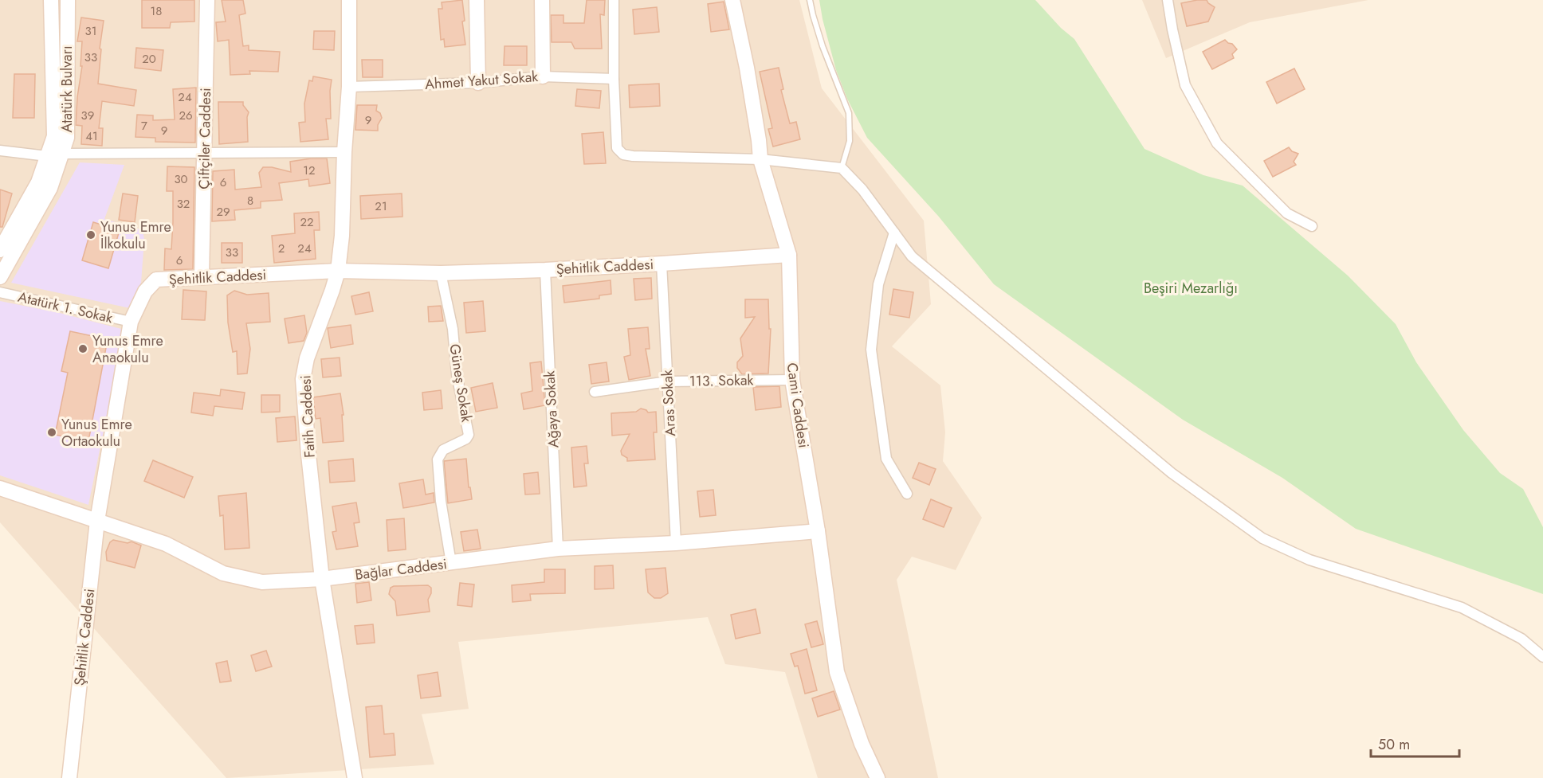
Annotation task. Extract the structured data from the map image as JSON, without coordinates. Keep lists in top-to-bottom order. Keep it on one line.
{"streets":{"street":["Ahmet Yakut Sokak","Atatürk Bulvarı","Çiftçiler Caddesi","Şehitlik Caddesi","Atatürk 1. Sokak","113. Sokak","Güneş Sokak","Aras Sokak","Cami Caddesi","Ağaya Sokak","Fatih Caddesi","Bağlar Caddesi"]},"crossings":[["Ahmet Yakut Sokak","Fatih Caddesi"],["Çiftçiler Caddesi","Şehitlik Caddesi"],["Şehitlik Caddesi","Atatürk 1. Sokak"],["Şehitlik Caddesi","Güneş Sokak"],["Şehitlik Caddesi","Aras Sokak"],["Şehitlik Caddesi","Cami Caddesi"],["Şehitlik Caddesi","Ağaya Sokak"],["Şehitlik Caddesi","Fatih Caddesi"],["Şehitlik Caddesi","Bağlar Caddesi"],["113. Sokak","Aras Sokak"],["113. Sokak","Cami Caddesi"],["Güneş Sokak","Bağlar Caddesi"],["Aras Sokak","Bağlar Caddesi"],["Cami Caddesi","Bağlar Caddesi"],["Ağaya Sokak","Bağlar Caddesi"],["Fatih Caddesi","Bağlar Caddesi"]],"parks":["Beşiri Mezarlığı"],"places":["Yunus Emre İlkokulu","Yunus Emre Anaokulu","Yunus Emre Ortaokulu"],"house_numbers":["18","31","33","20","24","39","26","9","7","9","41","12","30","6","8","32","21","29","22","2","24","33","6"],"scale_bar":"50 m"}
